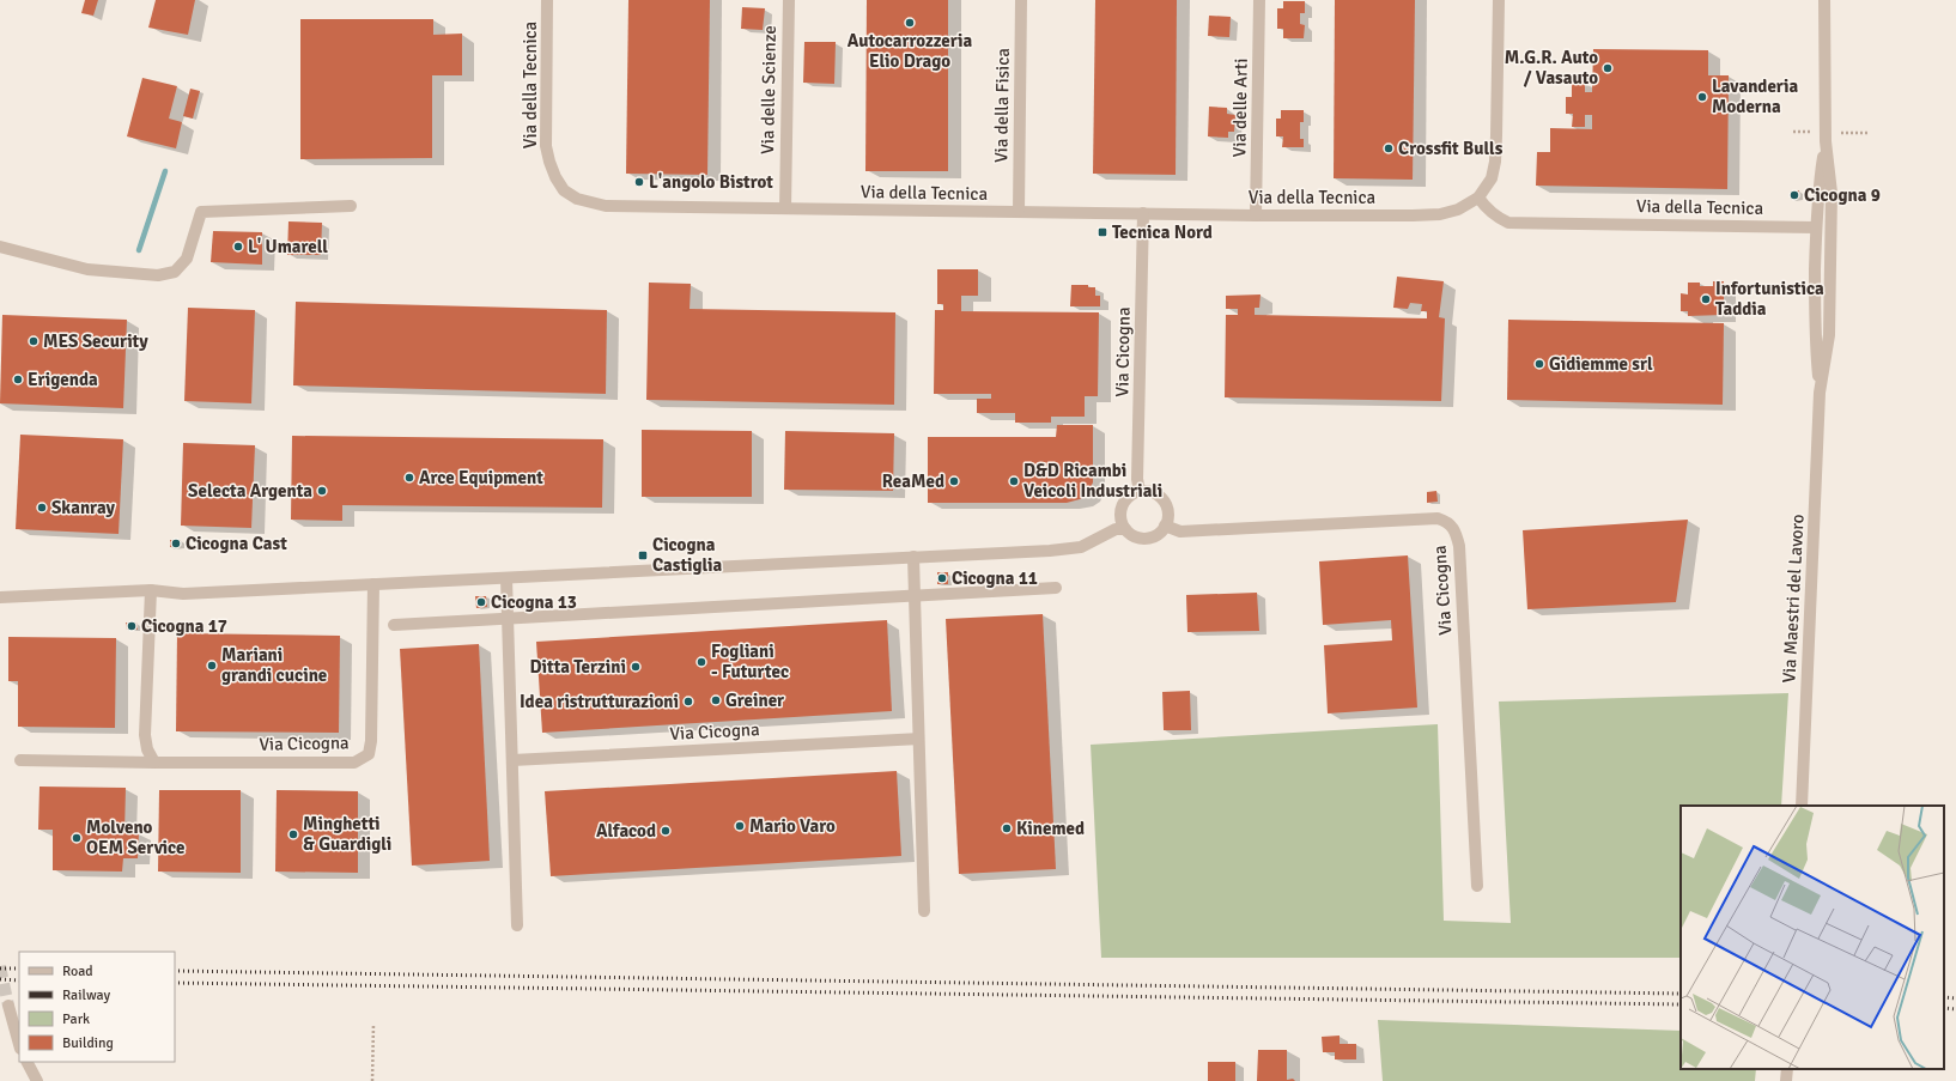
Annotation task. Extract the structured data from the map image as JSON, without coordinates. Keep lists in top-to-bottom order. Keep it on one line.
{"streets":{"street":["Via della Tecnica","Via delle Scienze","Via della Fisica","Via delle Arti","Via Cicogna","Via Maestri del Lavoro"]},"crossings":[["Via della Tecnica","Via delle Scienze"],["Via della Tecnica","Via della Fisica"],["Via della Tecnica","Via delle Arti"],["Via della Tecnica","Via Cicogna"],["Via della Tecnica","Via Maestri del Lavoro"]],"places":{"other":["Autocarrozzeria Elio Drago","M.G.R. Auto / Vasauto","Lavanderia Moderna","Crossfit Bulls","L'angolo Bistrot","Cicogna 9","L' Umarell","Infortunistica Taddia","MES Security","Gidiemme srl","Erigenda","Arce Equipment","ReaMed","D&D Ricambi Veicoli Industriali","Selecta Argenta","Skanray","Cicogna Cast","Cicogna 11","Cicogna 13","Cicogna 17","Fogliani - Futurtec","Mariani grandi cucine","Ditta Terzini","Greiner","Idea ristrutturazioni","Mario Varo","Kinemed","Alfacod","Minghetti & Guardigli","Molveno OEM Service"],"transit":["Tecnica Nord","Cicogna Castiglia"]},"legend":["Road","Railway","Park","Building"]}
